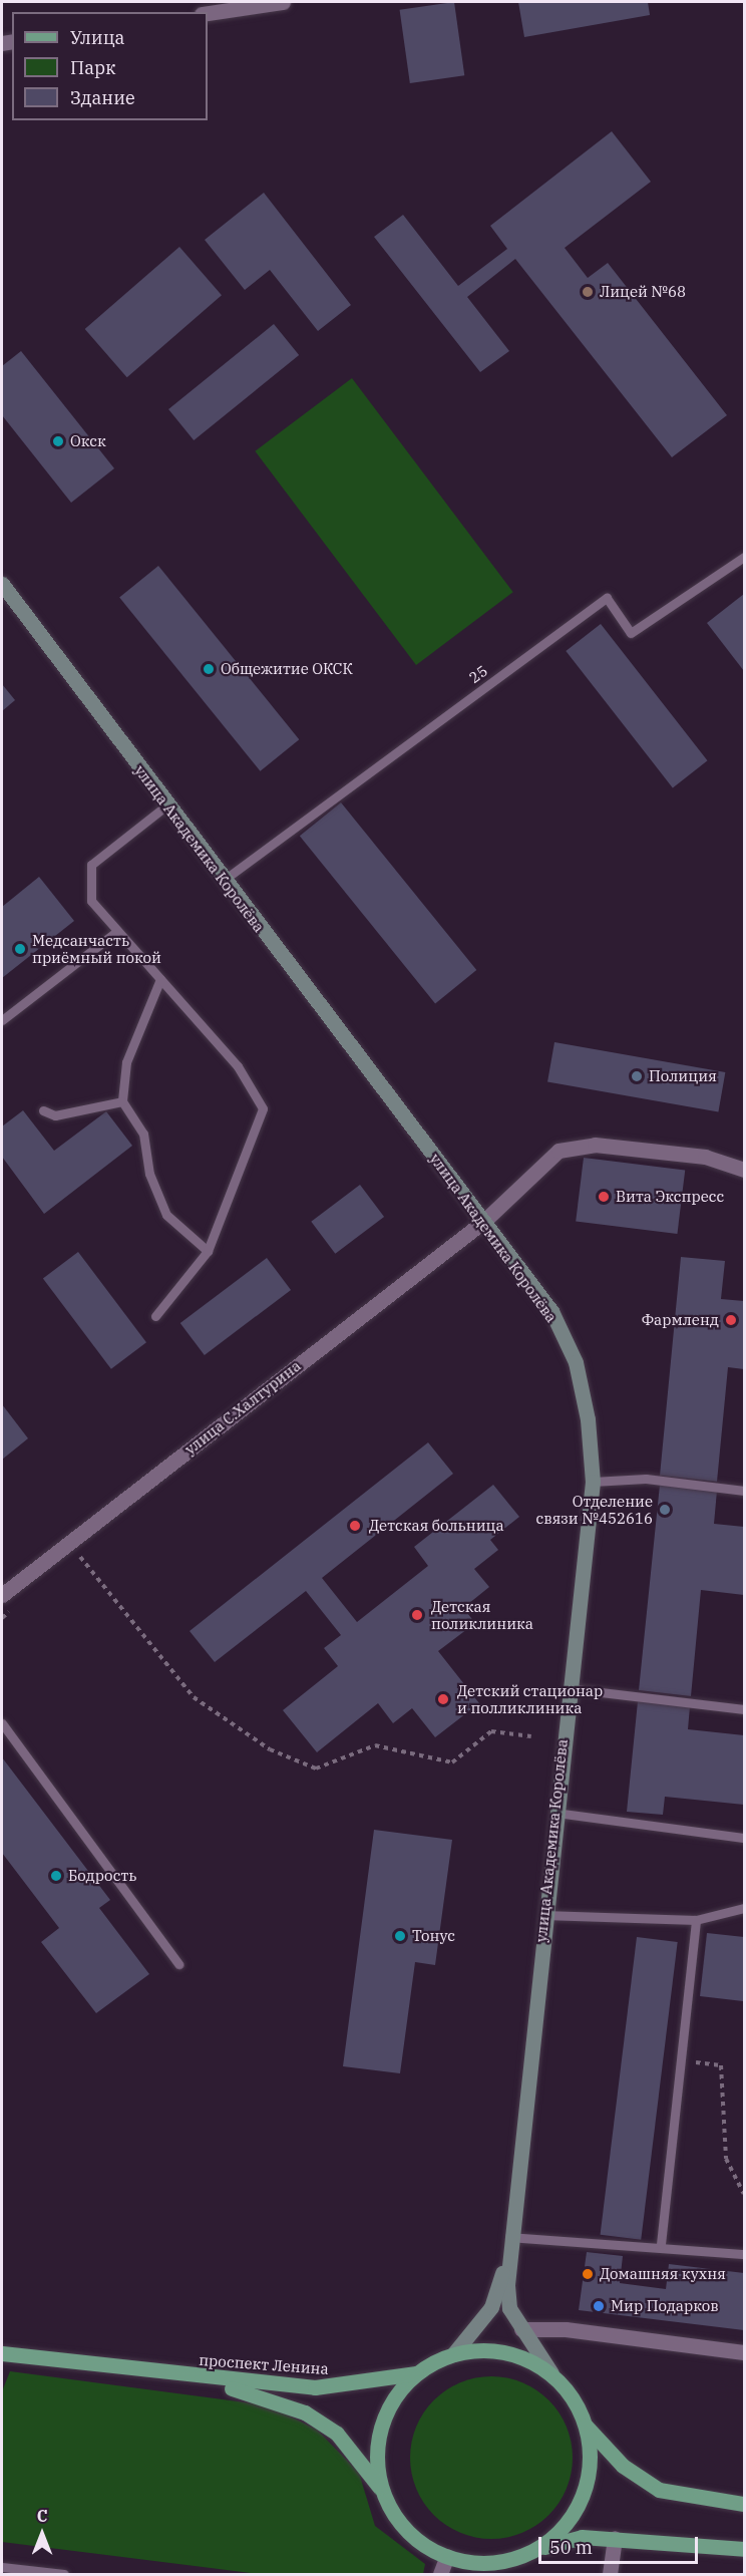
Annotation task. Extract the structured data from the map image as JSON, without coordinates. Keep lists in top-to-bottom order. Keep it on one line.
{"streets":{"main road":["проспект Ленина"],"street":["улица Академика Королёва","улица С.Халтурина"],"lane":["25"]},"crossings":[["25","улица Академика Королёва"],["улица Академика Королёва","улица С.Халтурина"],["улица Академика Королёва","проспект Ленина"]],"places":["Лицей №68","Окск","Общежитие ОКСК","Медсанчасть приёмный покой","Полиция","Вита Экспресс","Фармленд","Отделение связи №452616","Детская больница","Детская поликлиника","Детский стационар и полликлиника","Бодрость","Тонус","Домашняя кухня","Мир Подарков"],"legend":["Улица","Парк","Здание"],"scale_bar":"50 m","north":"top"}
